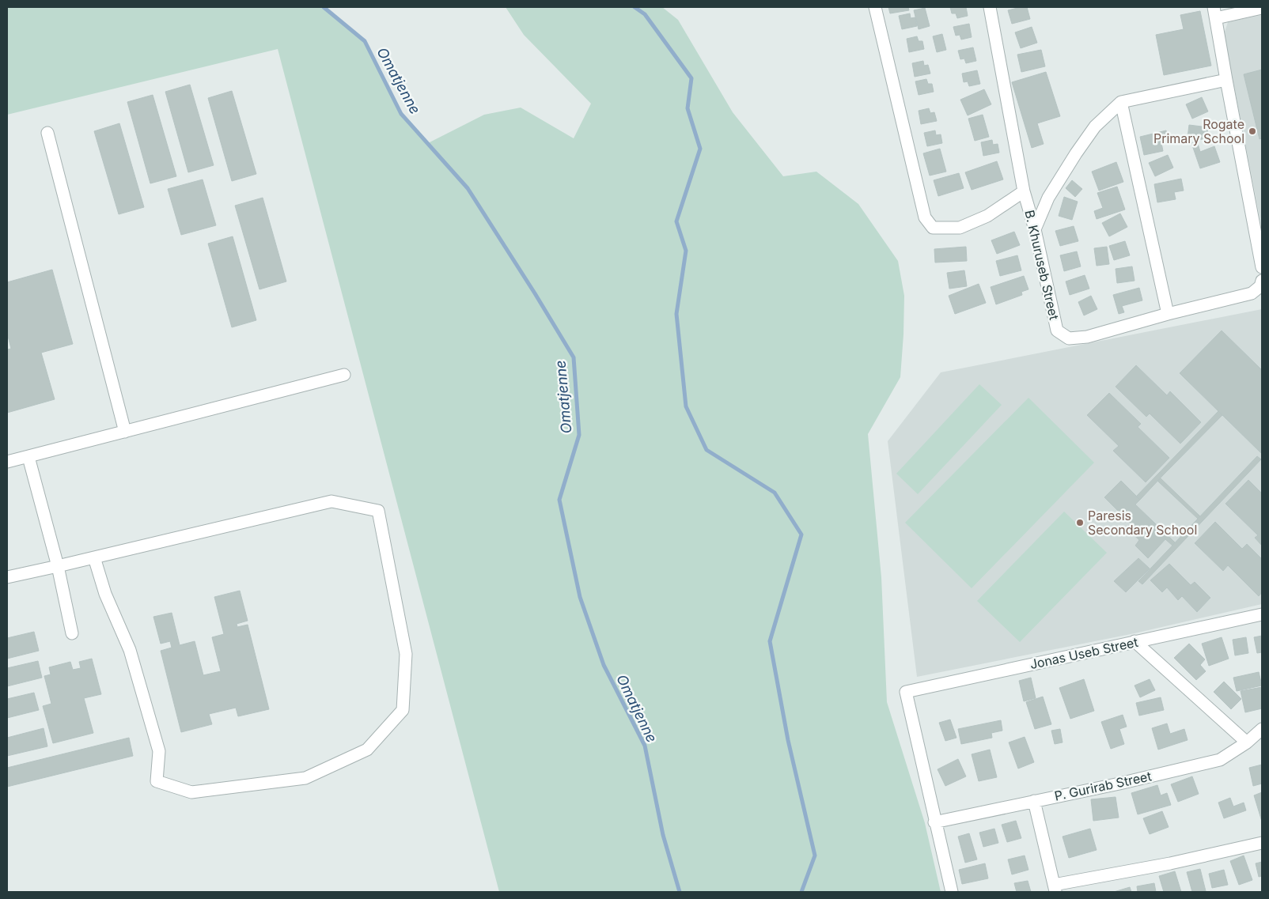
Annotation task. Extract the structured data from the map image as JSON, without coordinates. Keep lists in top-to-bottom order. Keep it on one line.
{"streets":{"street":["B. Khuruseb Street","Jonas Useb Street","P. Gurirab Street"]},"crossings":[["Jonas Useb Street","P. Gurirab Street"]],"water":["Omatjenne"],"places":["Rogate Primary School","Paresis Secondary School"]}
